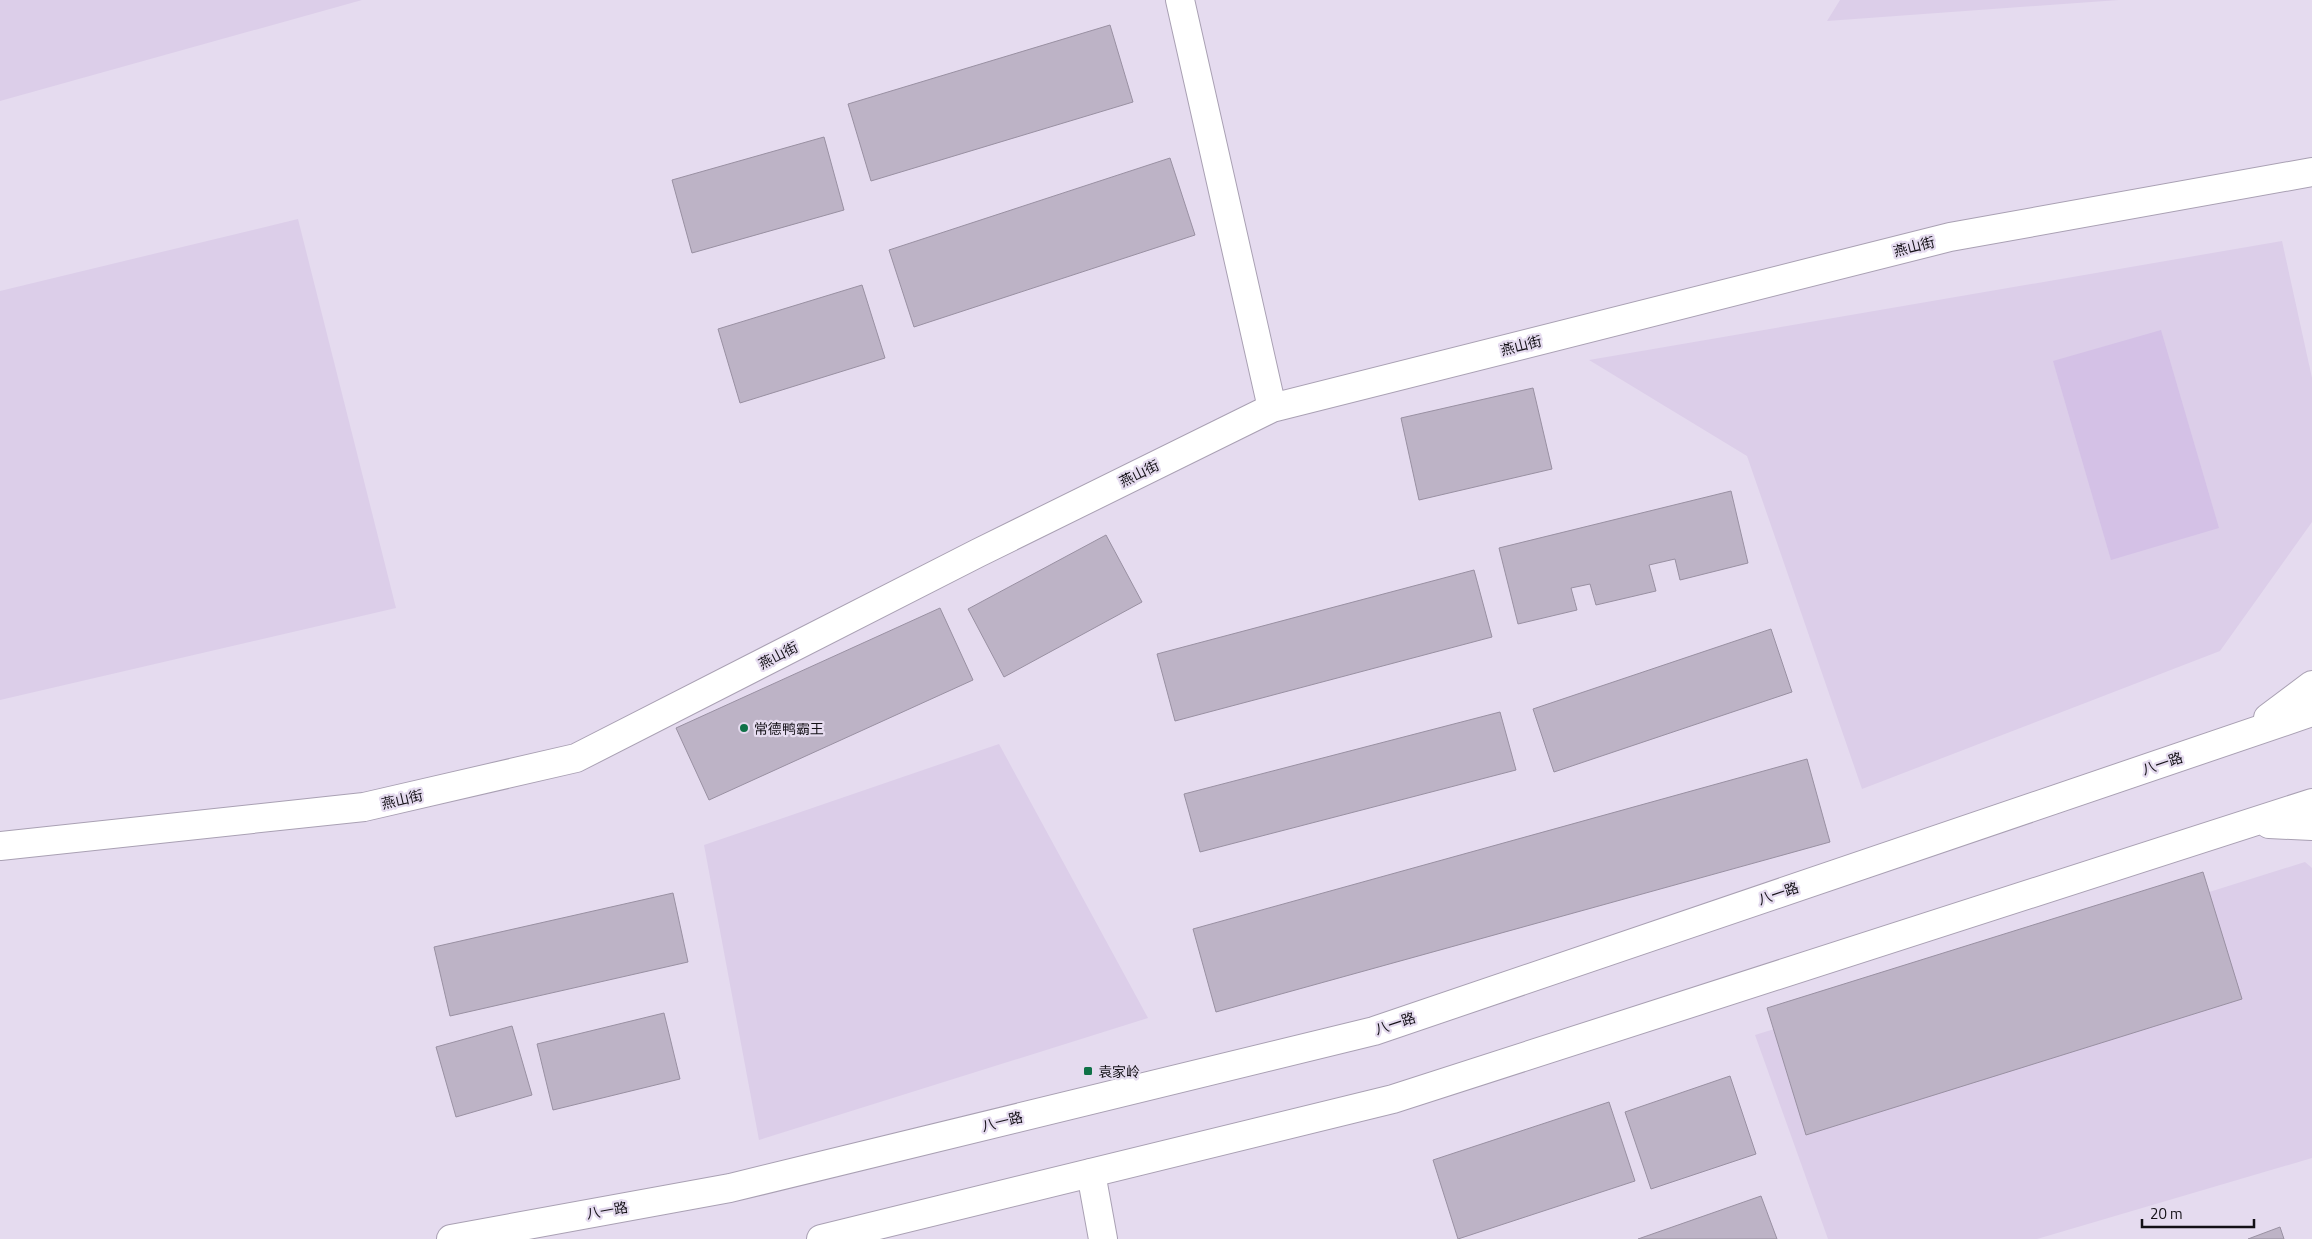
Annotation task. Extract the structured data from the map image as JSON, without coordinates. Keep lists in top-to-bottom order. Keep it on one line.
{"streets":{"main road":["燕山街","八一路"]},"places":{"other":["常德鸭霸王"],"transit":["袁家岭"]},"scale_bar":"20 m"}
